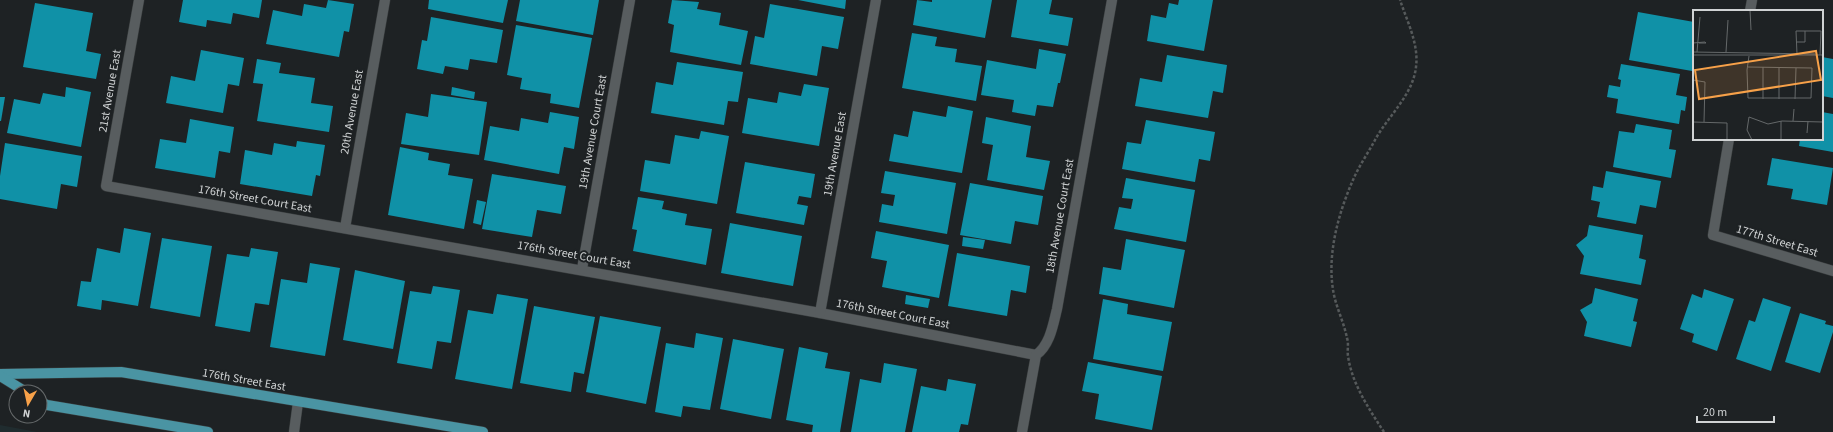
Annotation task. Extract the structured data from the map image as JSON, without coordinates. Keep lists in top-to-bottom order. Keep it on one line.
{"streets":{"main road":["176th Street East"],"street":["21st Avenue East","20th Avenue East","19th Avenue Court East","19th Avenue East","176th Street Court East","18th Avenue Court East","177th Street East"]},"crossings":[["21st Avenue East","176th Street Court East"],["20th Avenue East","176th Street Court East"],["19th Avenue Court East","176th Street Court East"],["19th Avenue East","176th Street Court East"],["176th Street Court East","18th Avenue Court East"]],"scale_bar":"20 m","north":"bottom"}
